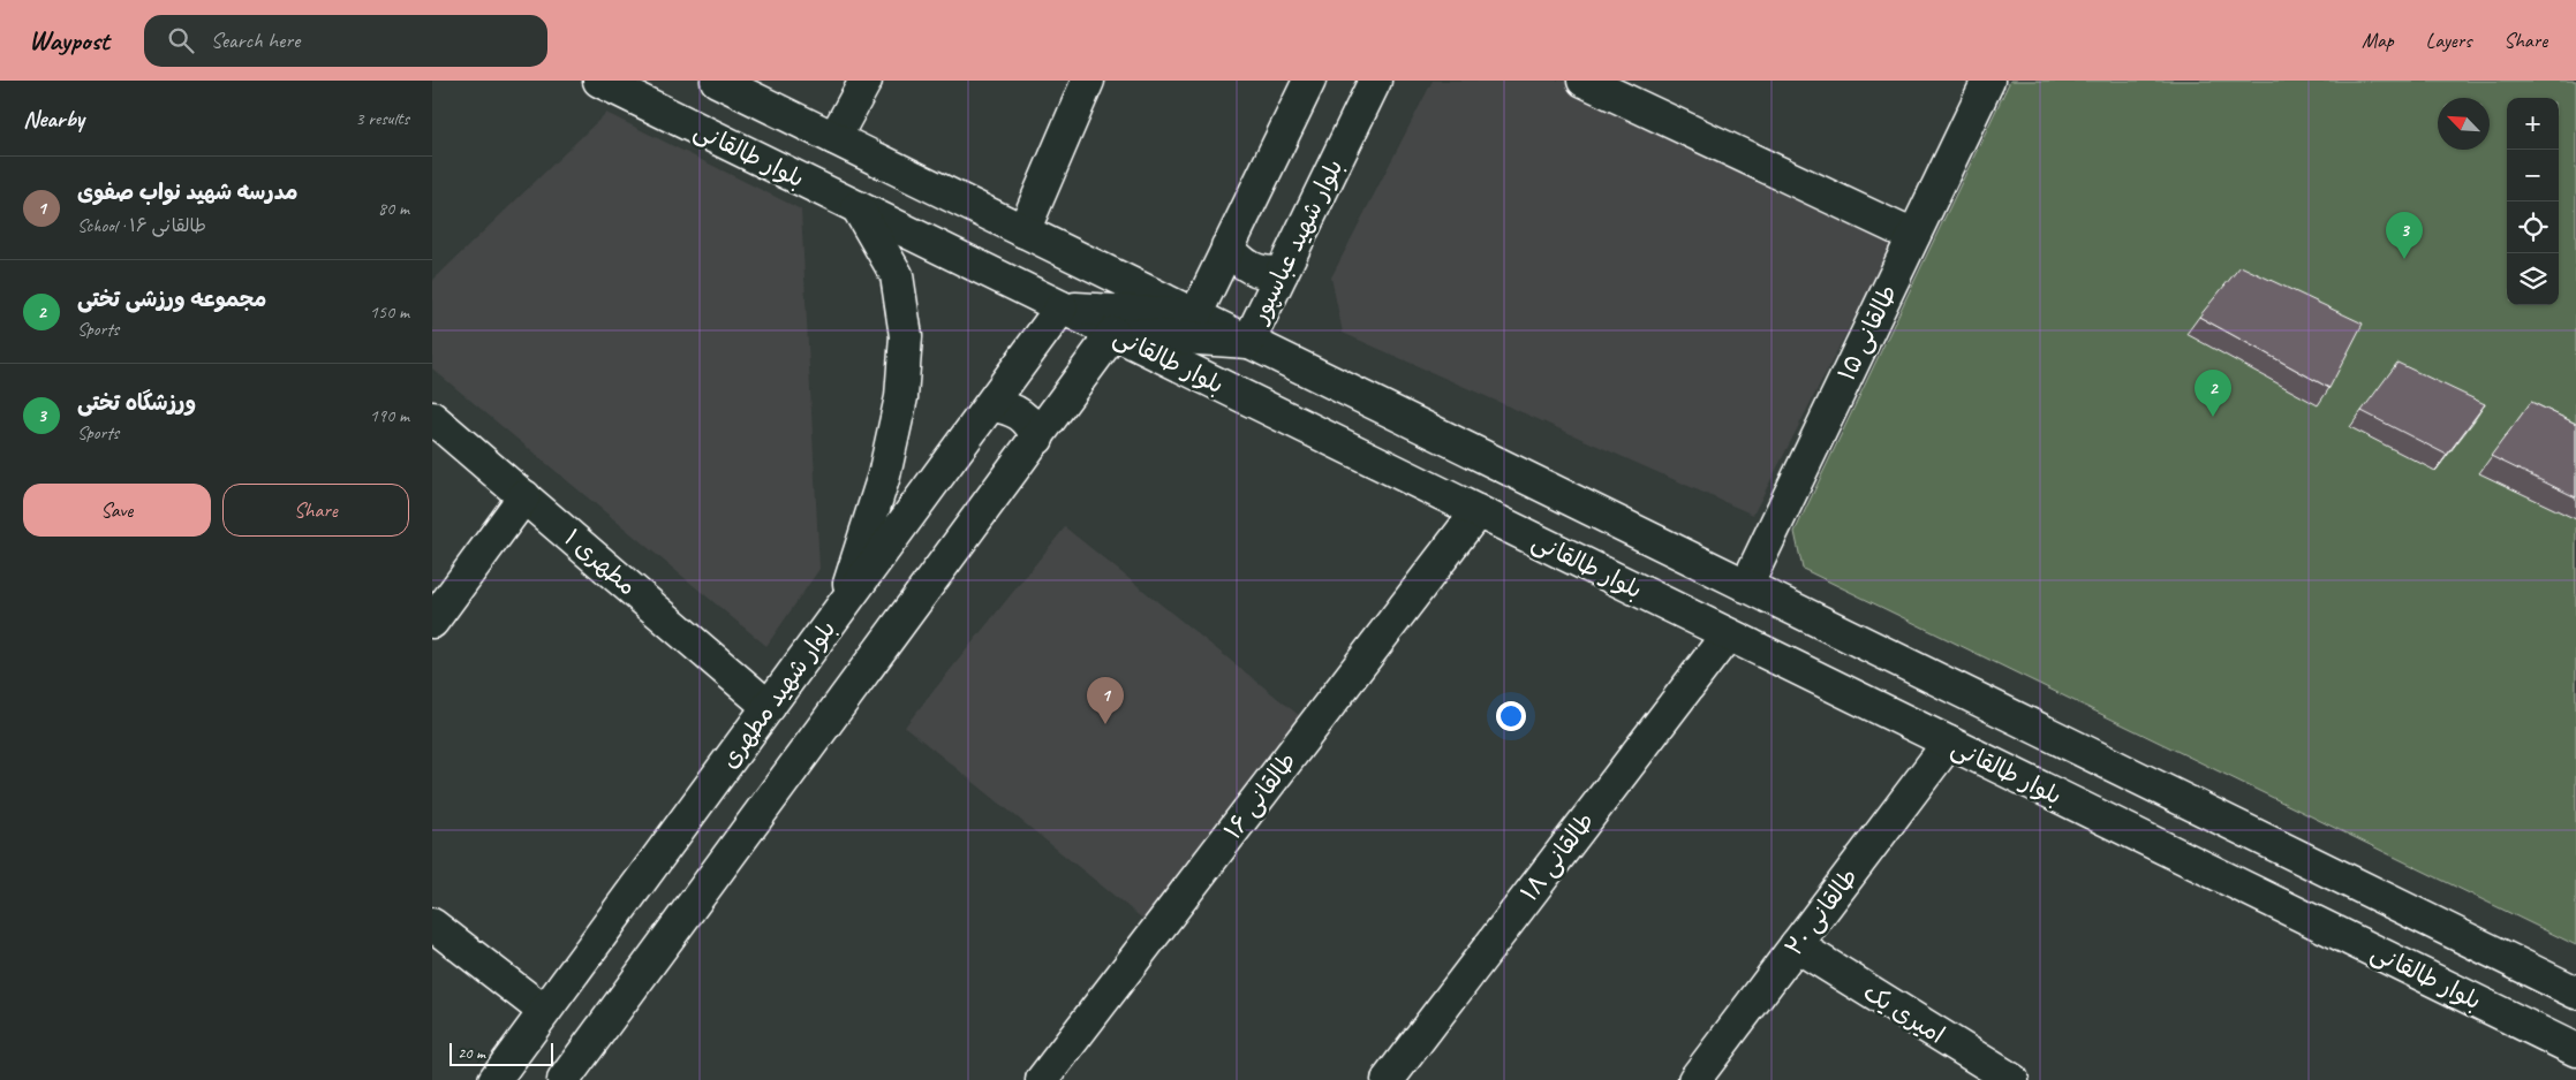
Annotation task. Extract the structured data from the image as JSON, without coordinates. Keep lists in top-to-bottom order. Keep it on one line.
{"streets":{"main road":["بلوار طالقانی","بلوار شهید عباسپور","طالقانی ۱۵","مطهری ۱","بلوار شهید مطهری","طالقانی ۱۶","طالقانی ۱۸","طالقانی ۲۰","امیری یک"]},"crossings":[["بلوار طالقانی","بلوار شهید عباسپور"],["بلوار طالقانی","طالقانی ۱۵"],["بلوار طالقانی","بلوار شهید مطهری"],["بلوار طالقانی","طالقانی ۱۶"],["بلوار طالقانی","طالقانی ۱۸"],["بلوار طالقانی","طالقانی ۲۰"],["مطهری ۱","بلوار شهید مطهری"],["طالقانی ۲۰","امیری یک"]],"scale_bar":"20 m","north":"top left","page":{"header":"Waypost","search":"Search here","nav":["Map","Layers","Share"],"heading":["Nearby","3 results"],"map_buttons":["+","−"],"list":[{"mark":"1","name":"مدرسه شهید نواب صفوی","note":"School · طالقانی ۱۶","value":"80 m"},{"mark":"2","name":"مجموعه ورزشی تختی","note":"Sports","value":"150 m"},{"mark":"3","name":"ورزشگاه تختی","note":"Sports","value":"190 m"}],"pins":["3","2","1"],"buttons":["Save","Share"],"scale":"20 m"}}
